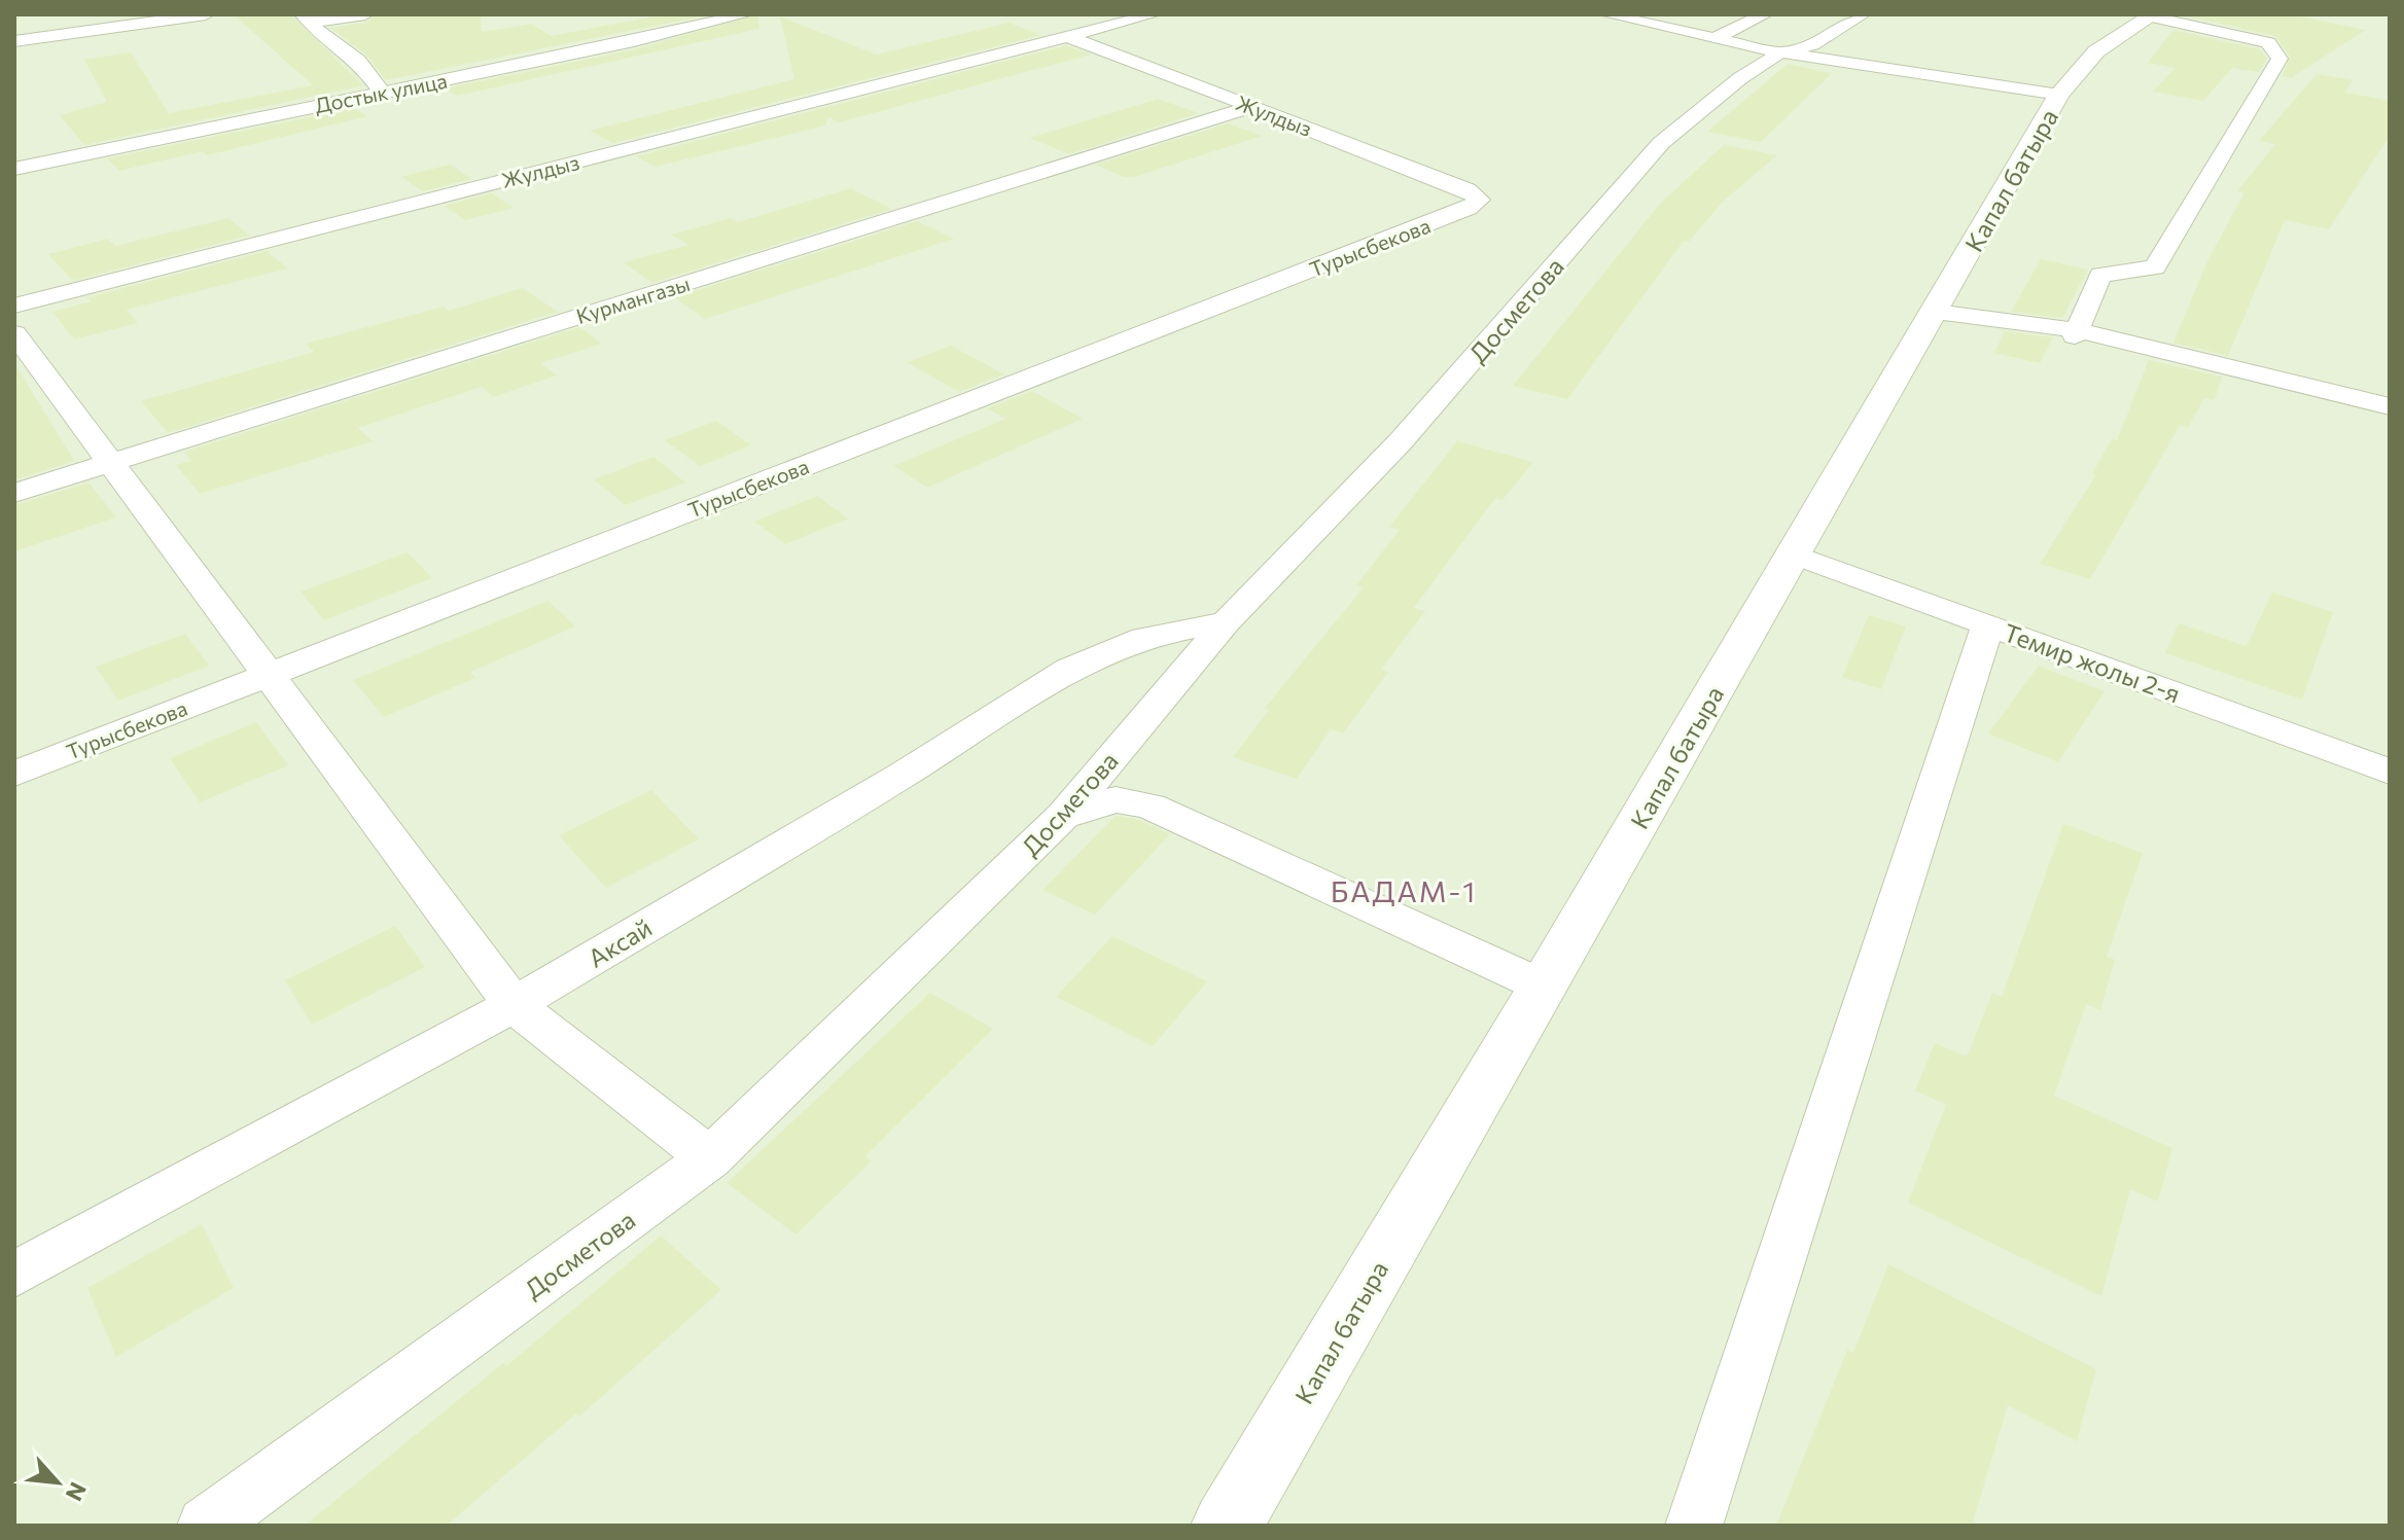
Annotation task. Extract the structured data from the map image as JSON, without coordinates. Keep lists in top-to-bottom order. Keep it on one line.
{"streets":{"main road":["Капал батыра"],"street":["Достык улица","Жулдыз","Турысбекова","Курмангазы","Досметова","Темир жолы 2-я","Аксай"]},"crossings":[["Жулдыз","Турысбекова"],["Жулдыз","Курмангазы"],["Капал батыра","Темир жолы 2-я"],["Досметова","Аксай"]],"districts":["БАДАМ-1"],"north":"bottom right"}
